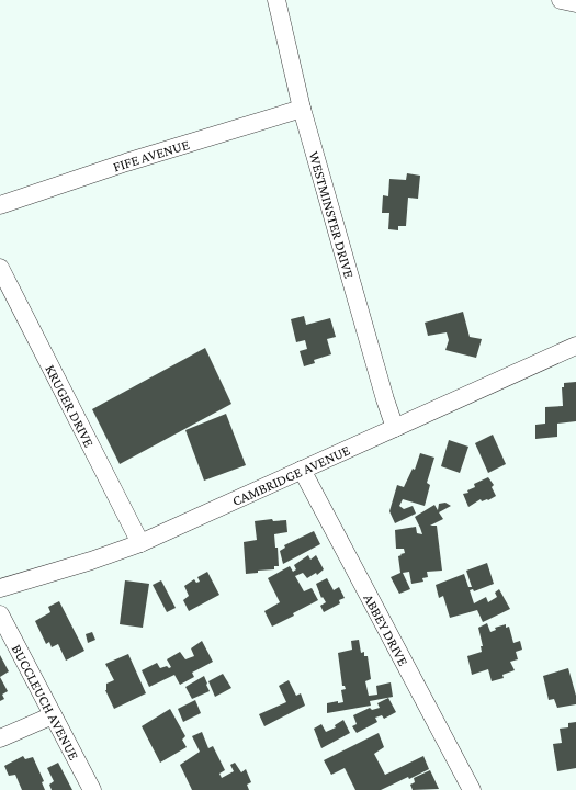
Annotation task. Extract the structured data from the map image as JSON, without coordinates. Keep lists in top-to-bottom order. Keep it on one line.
{"streets":{"street":["FIFE AVENUE","WESTMINSTER DRIVE","KRUGER DRIVE","CAMBRIDGE AVENUE","ABBEY DRIVE","BUCCLEUCH AVENUE"]},"crossings":[["FIFE AVENUE","WESTMINSTER DRIVE"],["WESTMINSTER DRIVE","CAMBRIDGE AVENUE"],["KRUGER DRIVE","CAMBRIDGE AVENUE"],["CAMBRIDGE AVENUE","ABBEY DRIVE"]]}
